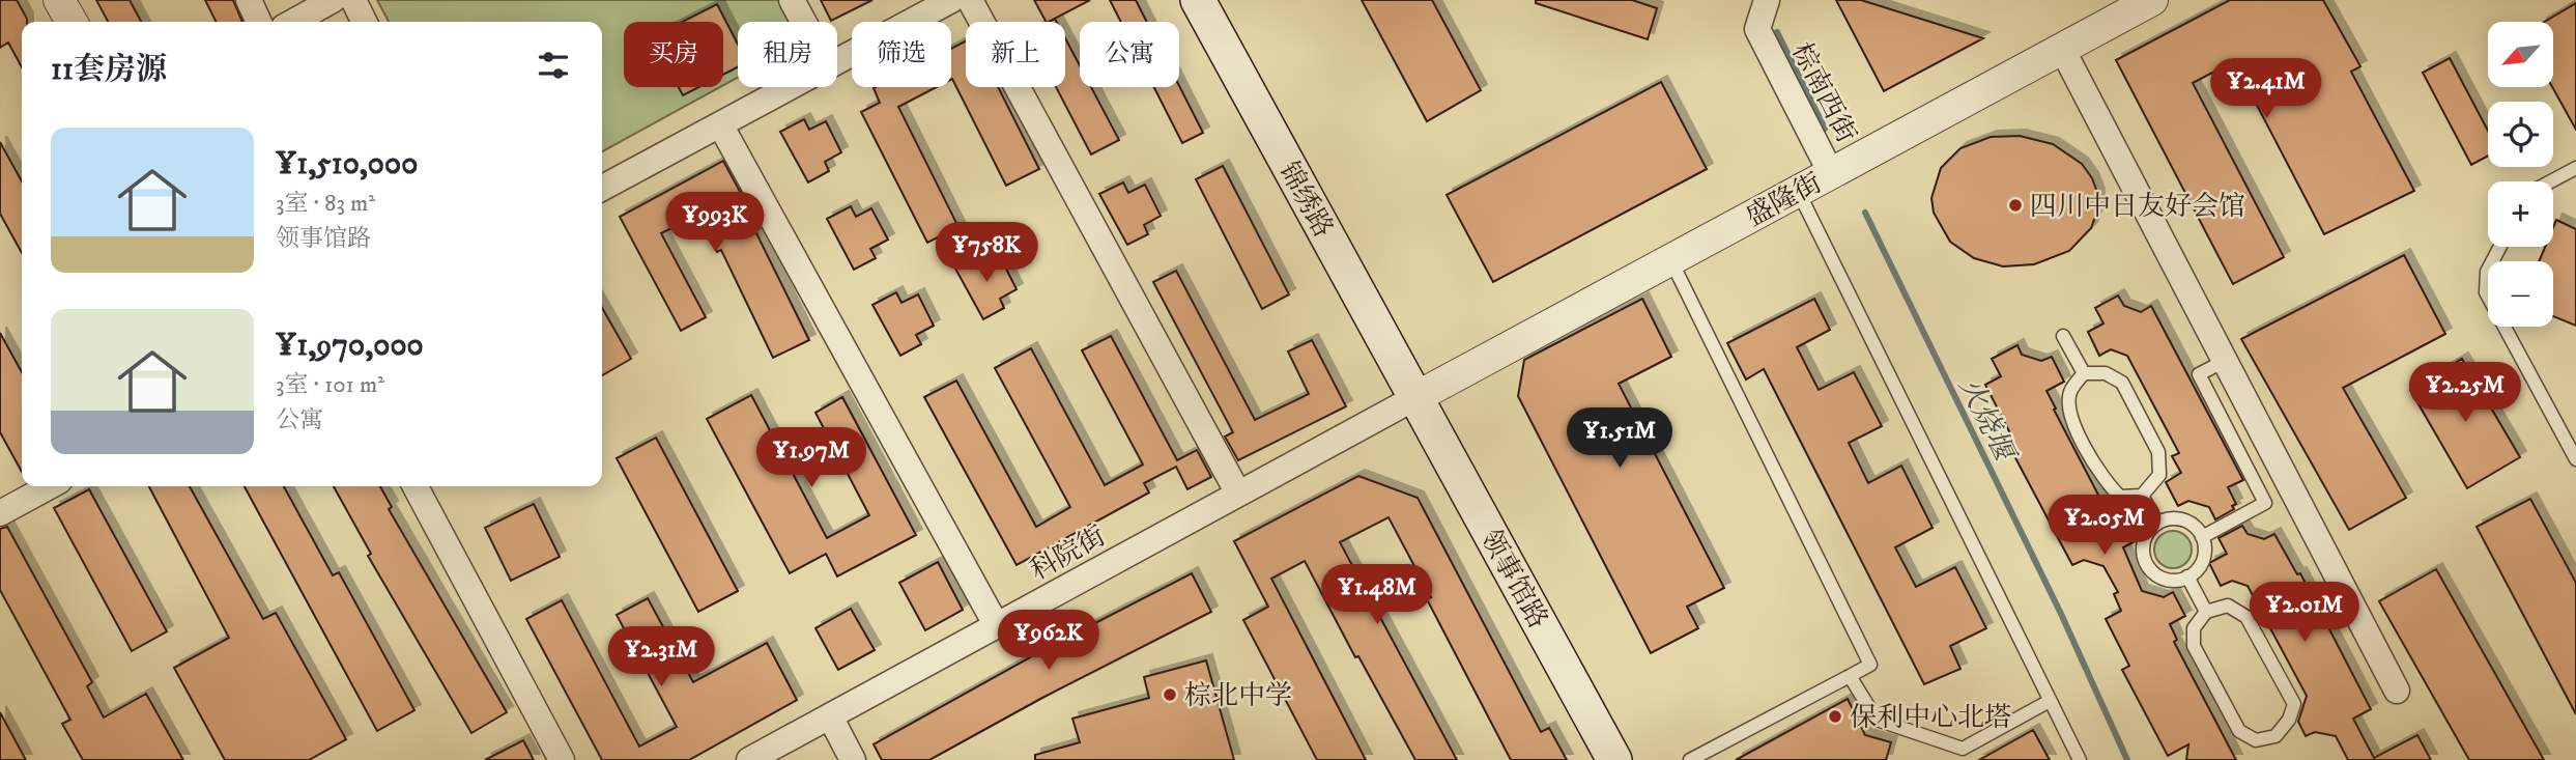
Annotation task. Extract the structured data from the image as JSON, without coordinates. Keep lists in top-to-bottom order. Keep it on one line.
{"streets":{"main road":["锦绣路","领事馆路"],"street":["棕南西街","盛隆街","科院街"]},"crossings":[["棕南西街","盛隆街"],["锦绣路","盛隆街"],["锦绣路","科院街"],["锦绣路","领事馆路"],["盛隆街","科院街"],["盛隆街","领事馆路"],["科院街","领事馆路"]],"water":["火烧堰"],"places":["四川中日友好会馆","棕北中学","保利中心北塔"],"north":"bottom left","page":{"map_buttons":["+","−"],"chip":["买房","租房","筛选","新上","公寓"],"heading":"11套房源","price":["¥2.41M","¥993K","¥758K","¥2.25M","¥1.51M","¥1.97M","¥2.05M","¥1.48M","¥2.01M","¥962K","¥2.31M"],"list":[{"name":"¥1,510,000","note":"3室 · 83 m² · 领事馆路"},{"name":"¥1,970,000","note":"3室 · 101 m² · 公寓"}]}}
